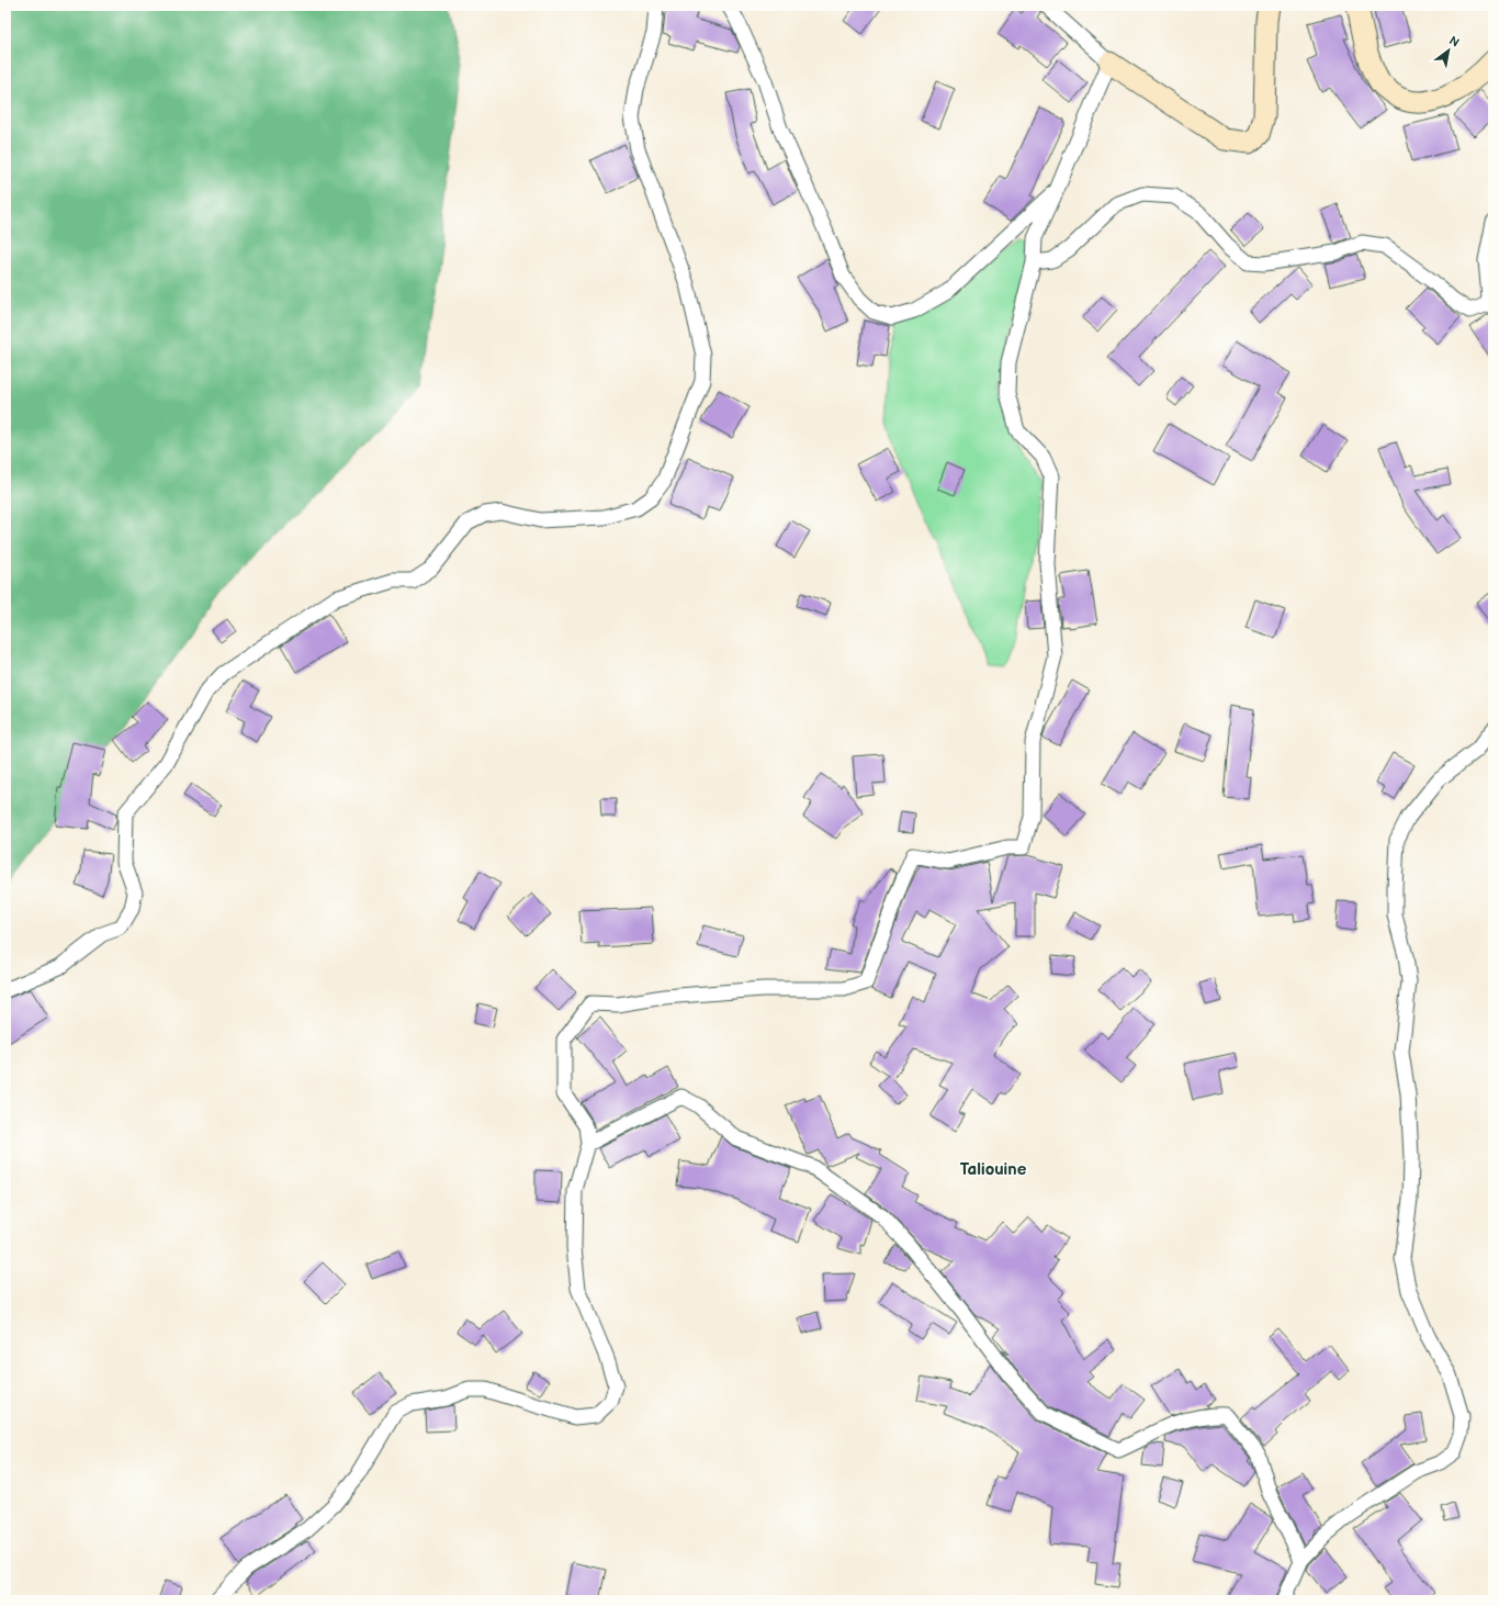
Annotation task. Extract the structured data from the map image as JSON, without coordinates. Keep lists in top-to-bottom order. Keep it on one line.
{"districts":["Taliouine"],"north":"top right"}
